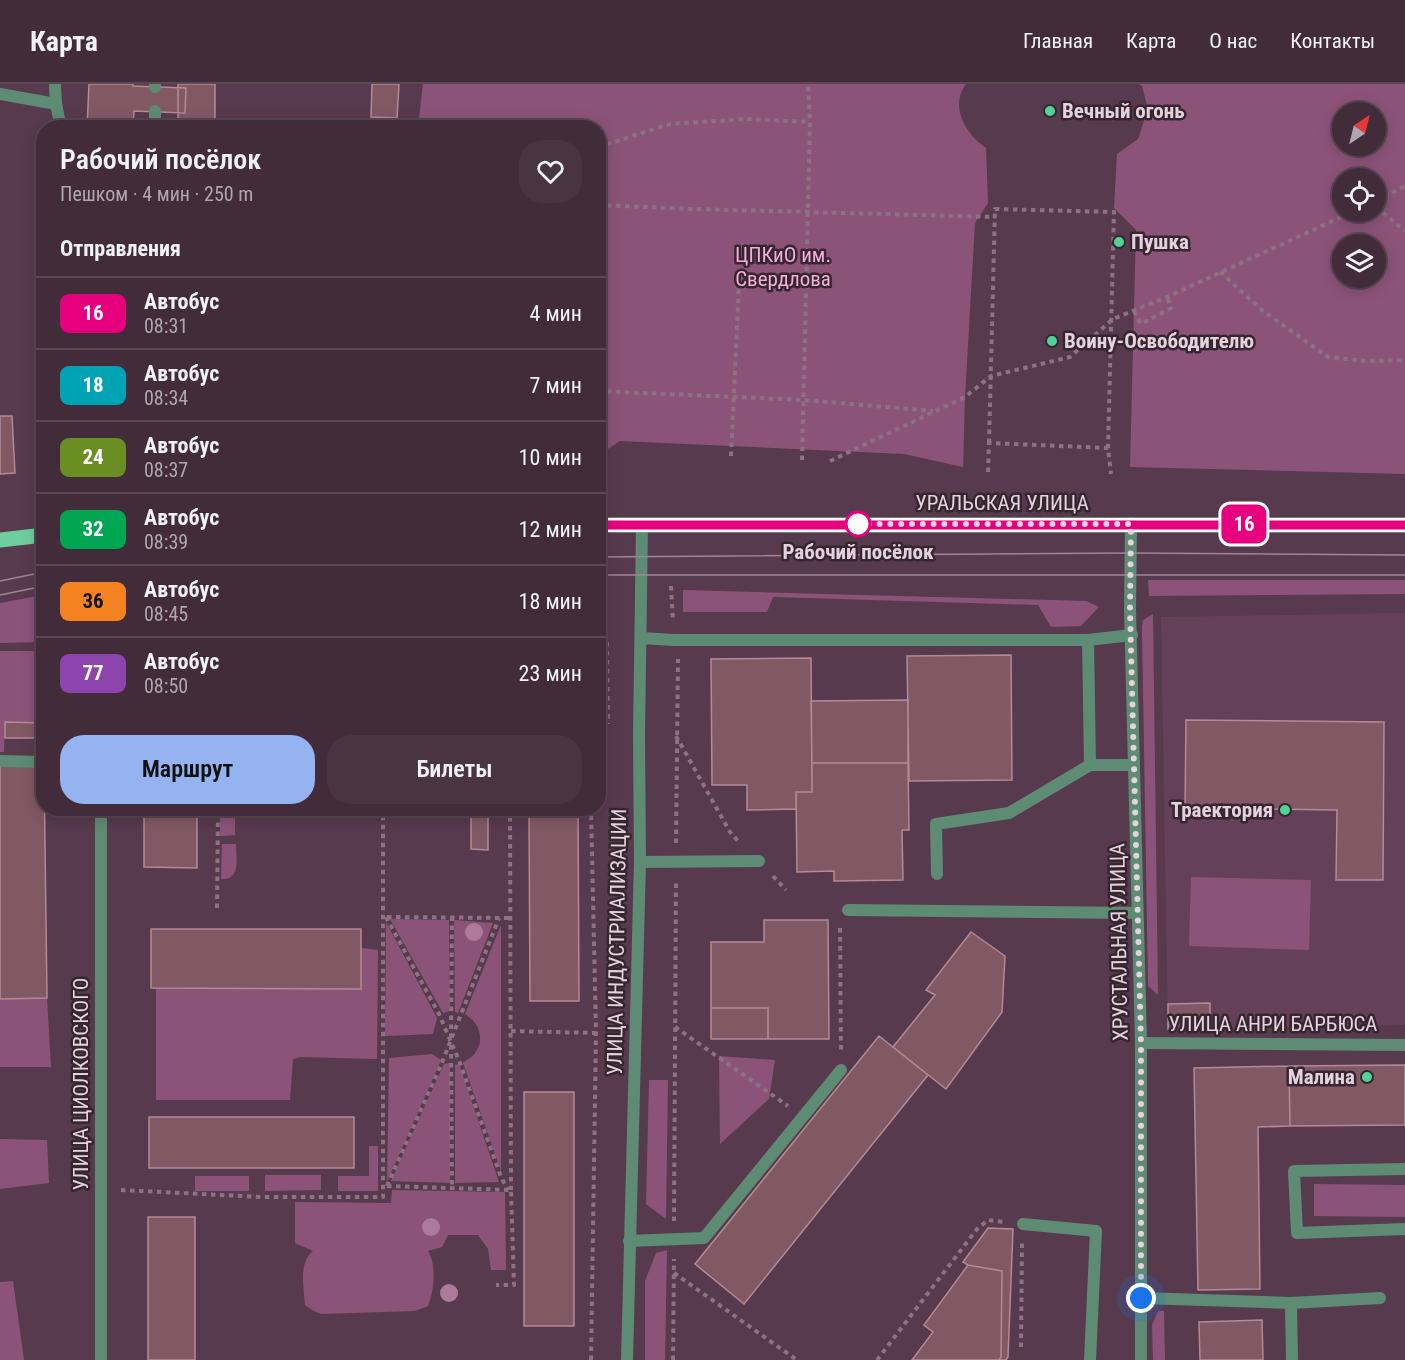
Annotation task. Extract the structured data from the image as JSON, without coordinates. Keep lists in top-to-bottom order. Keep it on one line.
{"streets":{"main road":["УРАЛЬСКАЯ УЛИЦА"],"street":["УЛИЦА ИНДУСТРИАЛИЗАЦИИ","ХРУСТАЛЬНАЯ УЛИЦА","УЛИЦА АНРИ БАРБЮСА","УЛИЦА ЦИОЛКОВСКОГО"]},"crossings":[["УРАЛЬСКАЯ УЛИЦА","УЛИЦА ИНДУСТРИАЛИЗАЦИИ"],["УРАЛЬСКАЯ УЛИЦА","ХРУСТАЛЬНАЯ УЛИЦА"],["ХРУСТАЛЬНАЯ УЛИЦА","УЛИЦА АНРИ БАРБЮСА"]],"parks":["ЦПКиО им. Свердлова"],"places":["Вечный огонь","Пушка","Воину-Освободителю","Рабочий посёлок","Траектория","Малина"],"lines":["bus line 16"],"north":"top right","page":{"header":"Карта","nav":["Главная","Карта","О нас","Контакты"],"on_map":"16","heading":[["Рабочий посёлок","Пешком · 4 мин · 250 m"],"Отправления"],"list":[{"mark":"16","name":"Автобус","note":"08:31","value":"4 мин"},{"mark":"18","name":"Автобус","note":"08:34","value":"7 мин"},{"mark":"24","name":"Автобус","note":"08:37","value":"10 мин"},{"mark":"32","name":"Автобус","note":"08:39","value":"12 мин"},{"mark":"36","name":"Автобус","note":"08:45","value":"18 мин"},{"mark":"77","name":"Автобус","note":"08:50","value":"23 мин"}],"buttons":["Маршрут","Билеты"]}}
